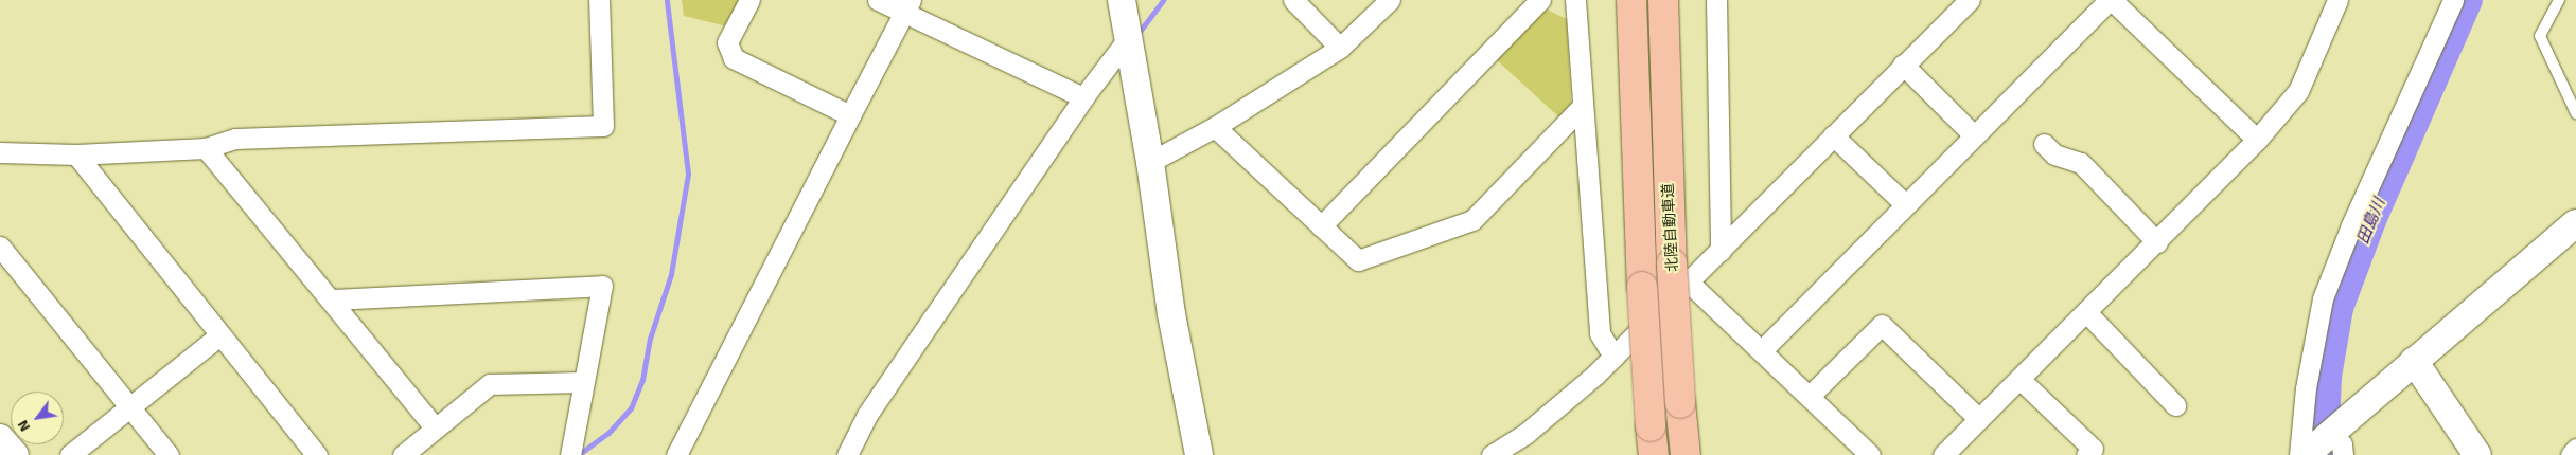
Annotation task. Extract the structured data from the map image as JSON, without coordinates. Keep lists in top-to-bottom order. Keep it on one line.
{"streets":{"highway":["北陸自動車道"]},"water":["田島川"],"north":"bottom left"}
